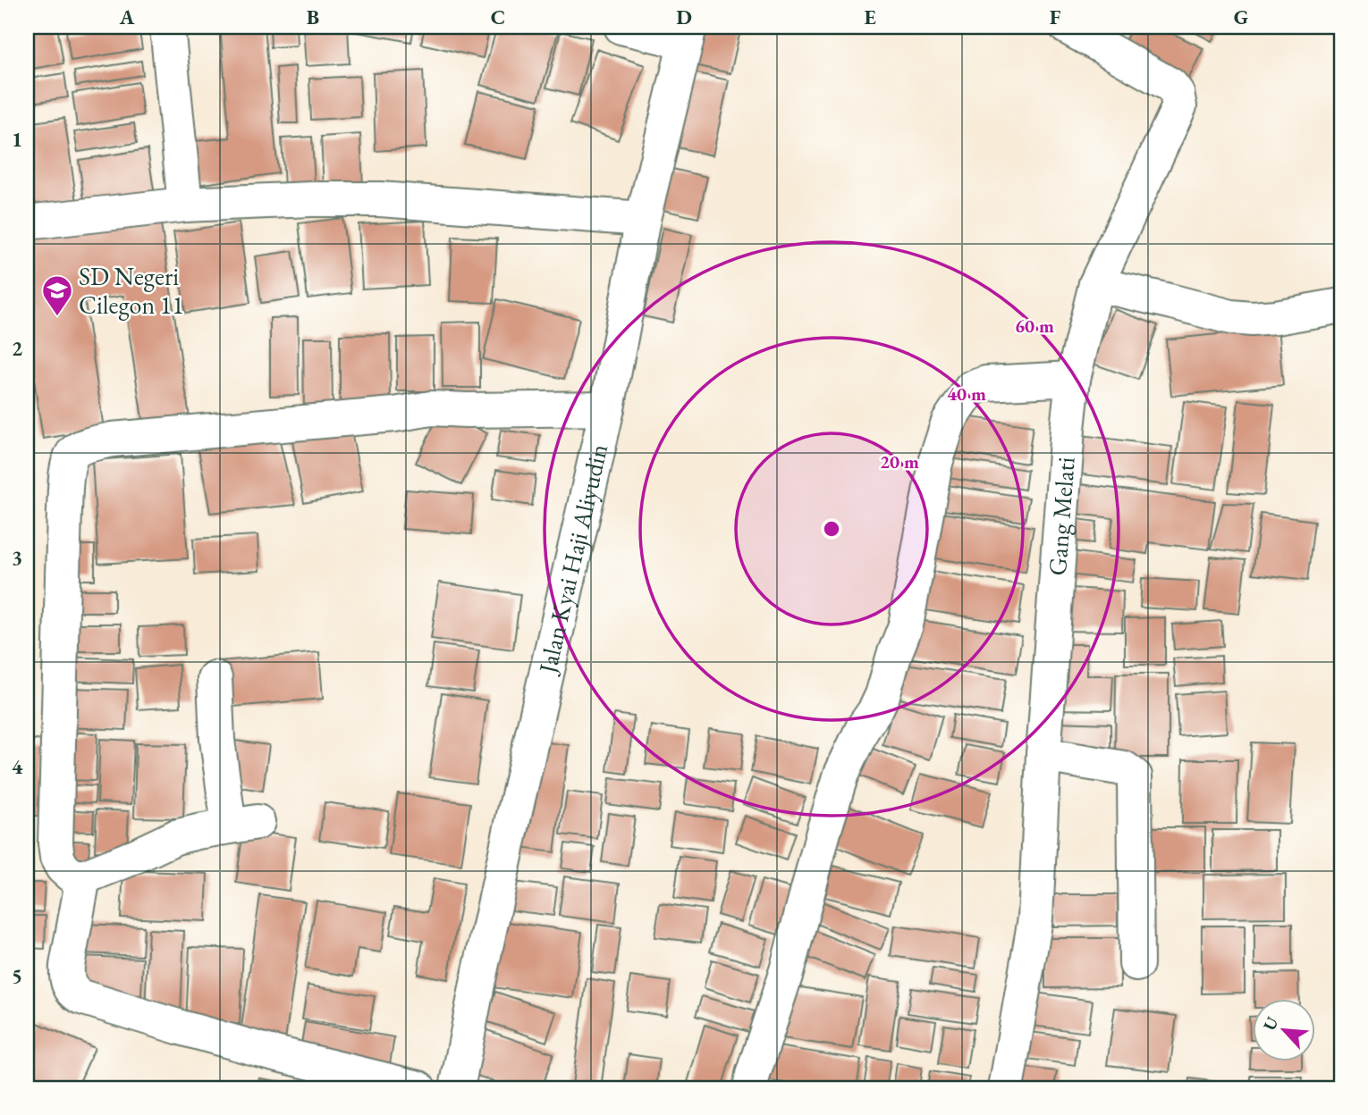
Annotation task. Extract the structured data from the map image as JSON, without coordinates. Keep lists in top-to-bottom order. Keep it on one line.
{"streets":{"street":["Gang Melati","Jalan Kyai Haji Aliyudin"]},"places":{"school or university":["SD Negeri Cilegon 11"]},"north":"top left","grid":{"columns":["A","B","C","D","E","F","G"],"rows":["1","2","3","4","5"]},"rings":["60 m","40 m","20 m"]}
